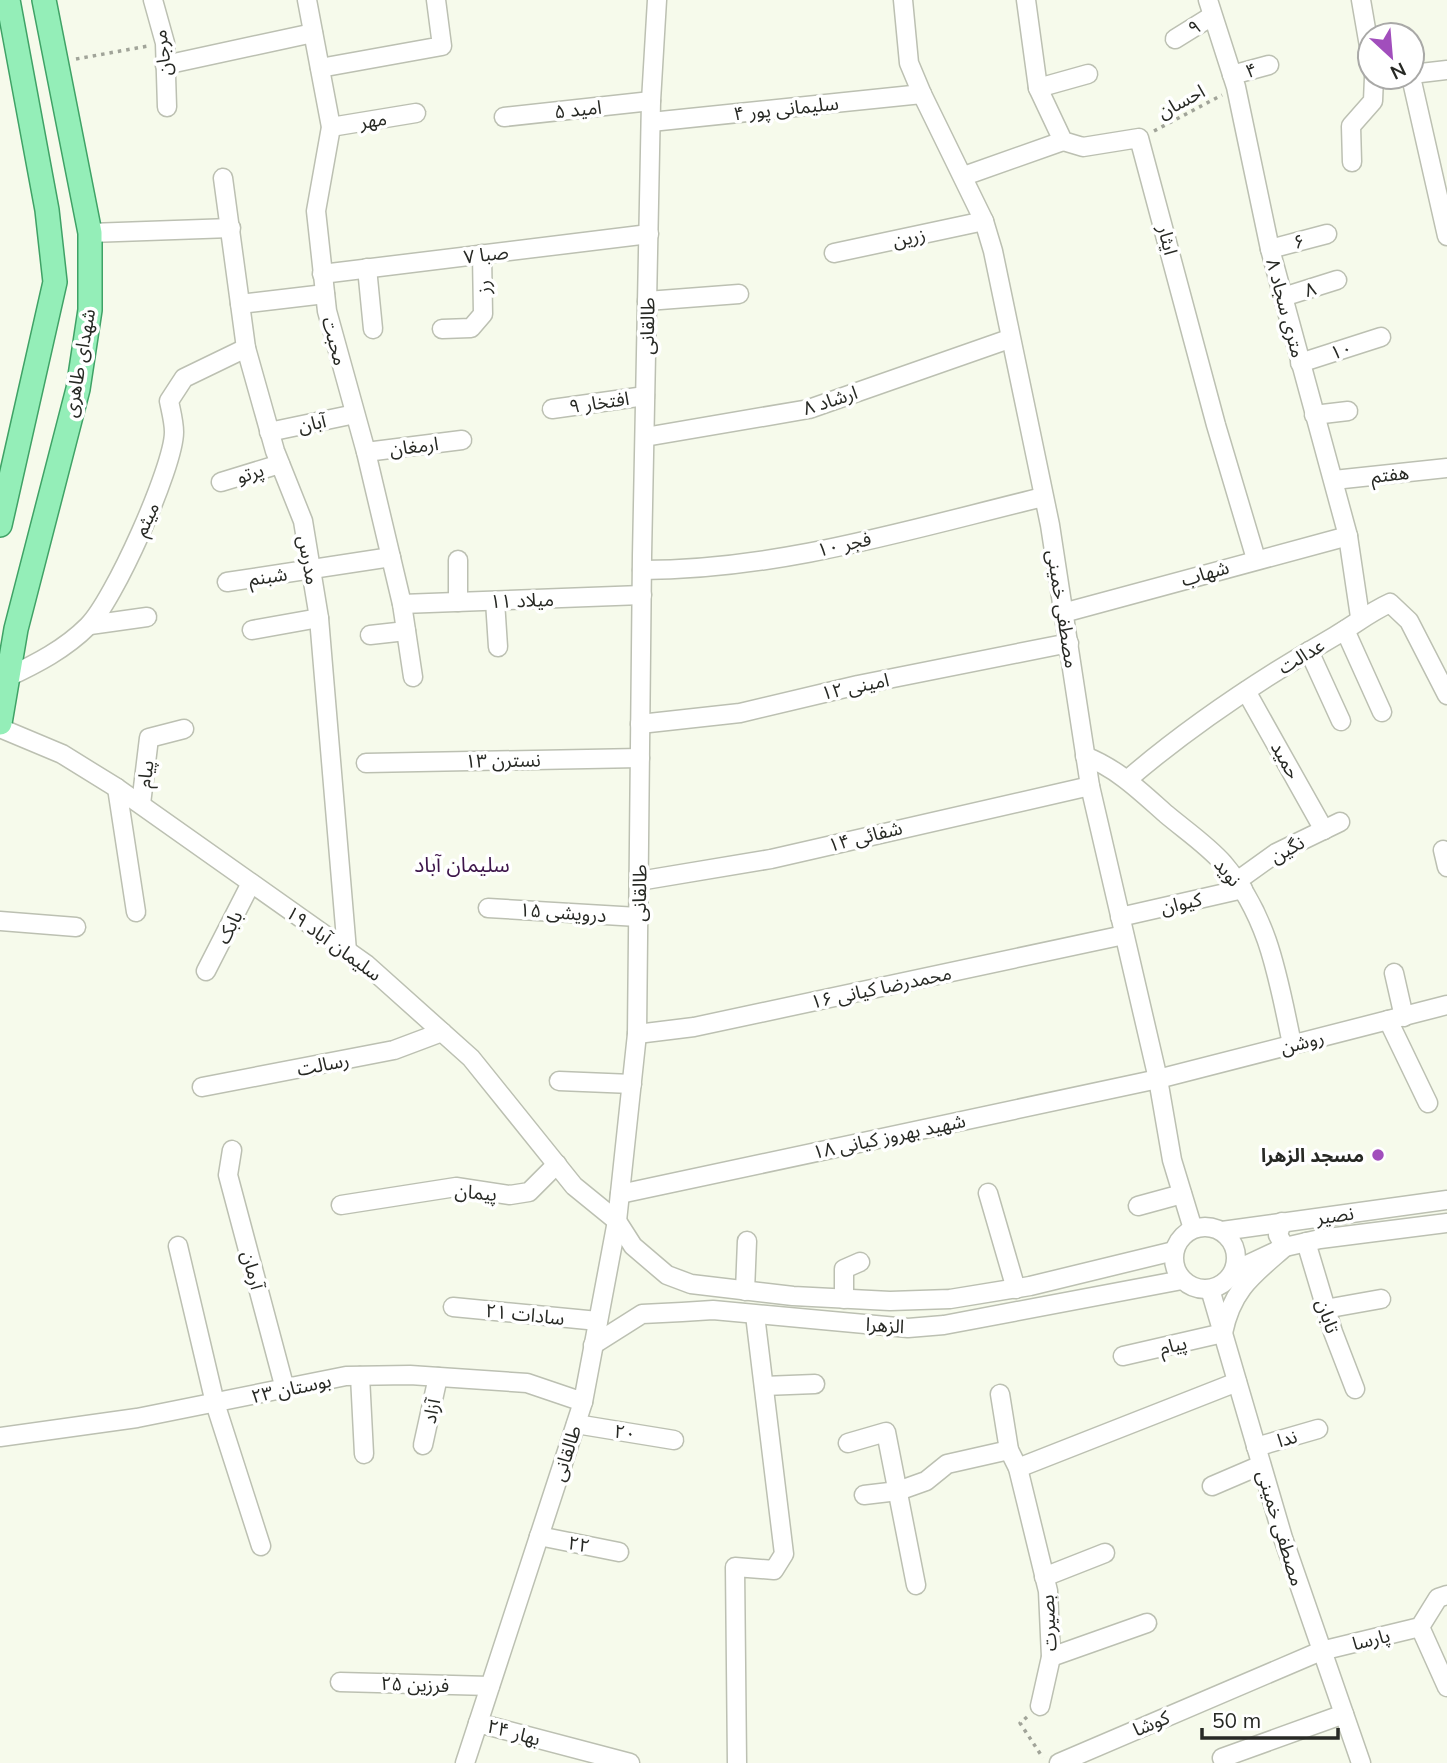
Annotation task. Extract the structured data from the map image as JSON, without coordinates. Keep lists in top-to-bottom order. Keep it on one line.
{"streets":{"main road":["شهدای طاهری"],"street":["۹","مرجان","۴","سلیمانی پور ۴","امید ۵","مهر","زرین","ایثار","۶","صبا ۷","رز","۸","۸ متری سجاد","طالقانی","محبت","۱۰","ارشاد ۸","افتخار ۹","آبان","ارمغان","پرتو","هفتم","میثم","فجر ۱۰","مدرس","شهاب","شبنم","میلاد ۱۱","مصطفی خمینی","عدالت","امینی ۱۲","نسترن ۱۳","حمید","پیام","شفائی ۱۴","نگین","نوید","کیوان","درویشی ۱۵","بابک","سلیمان آباد ۱۹","محمدرضا کیانی ۱۶","روشن","رسالت","شهید بهروز کیانی ۱۸","پیمان","نصیر","آرمان","سادات ۲۱","تابان","الزهرا","بوستان ۲۳","آزاد","۲۰","ندا","۲۲","بصیرت","پارسا","فرزین ۲۵","کوشا","بهار ۲۴"],"path":["احسان"]},"crossings":[["۹","۸ متری سجاد"],["۴","احسان"],["۴","۸ متری سجاد"],["احسان","ایثار"],["احسان","۸ متری سجاد"],["سلیمانی پور ۴","طالقانی"],["سلیمانی پور ۴","مصطفی خمینی"],["امید ۵","طالقانی"],["مهر","محبت"],["زرین","مصطفی خمینی"],["ایثار","شهاب"],["۶","۸ متری سجاد"],["صبا ۷","رز"],["صبا ۷","طالقانی"],["صبا ۷","محبت"],["۸","۸ متری سجاد"],["۸ متری سجاد","۱۰"],["۸ متری سجاد","هفتم"],["۸ متری سجاد","شهاب"],["۸ متری سجاد","عدالت"],["طالقانی","ارشاد ۸"],["طالقانی","افتخار ۹"],["طالقانی","فجر ۱۰"],["طالقانی","میلاد ۱۱"],["طالقانی","امینی ۱۲"],["طالقانی","نسترن ۱۳"],["طالقانی","شفائی ۱۴"],["طالقانی","درویشی ۱۵"],["طالقانی","سلیمان آباد ۱۹"],["طالقانی","محمدرضا کیانی ۱۶"],["طالقانی","شهید بهروز کیانی ۱۸"],["طالقانی","سادات ۲۱"],["طالقانی","الزهرا"],["طالقانی","بوستان ۲۳"],["طالقانی","۲۰"],["طالقانی","۲۲"],["طالقانی","فرزین ۲۵"],["طالقانی","بهار ۲۴"],["محبت","آبان"],["محبت","ارمغان"],["محبت","شبنم"],["محبت","میلاد ۱۱"],["شهدای طاهری","میثم"],["شهدای طاهری","سلیمان آباد ۱۹"],["ارشاد ۸","مصطفی خمینی"],["آبان","مدرس"],["پرتو","مدرس"],["میثم","مدرس"],["فجر ۱۰","مصطفی خمینی"],["مدرس","شبنم"],["مدرس","سلیمان آباد ۱۹"],["شهاب","مصطفی خمینی"],["مصطفی خمینی","امینی ۱۲"],["مصطفی خمینی","پیام"],["مصطفی خمینی","شفائی ۱۴"],["مصطفی خمینی","نوید"],["مصطفی خمینی","کیوان"],["مصطفی خمینی","محمدرضا کیانی ۱۶"],["مصطفی خمینی","روشن"],["مصطفی خمینی","شهید بهروز کیانی ۱۸"],["مصطفی خمینی","نصیر"],["مصطفی خمینی","الزهرا"],["مصطفی خمینی","ندا"],["مصطفی خمینی","پارسا"],["مصطفی خمینی","کوشا"],["عدالت","حمید"],["عدالت","نوید"],["حمید","نگین"],["پیام","سلیمان آباد ۱۹"],["نگین","نوید"],["نگین","کیوان"],["نوید","کیوان"],["نوید","روشن"],["بابک","سلیمان آباد ۱۹"],["سلیمان آباد ۱۹","رسالت"],["سلیمان آباد ۱۹","پیمان"],["سلیمان آباد ۱۹","الزهرا"],["روشن","شهید بهروز کیانی ۱۸"],["نصیر","الزهرا"],["آرمان","بوستان ۲۳"],["بوستان ۲۳","آزاد"],["پارسا","کوشا"]],"districts":["سلیمان آباد"],"places":["مسجد الزهرا"],"scale_bar":"50 m","north":"bottom right"}
